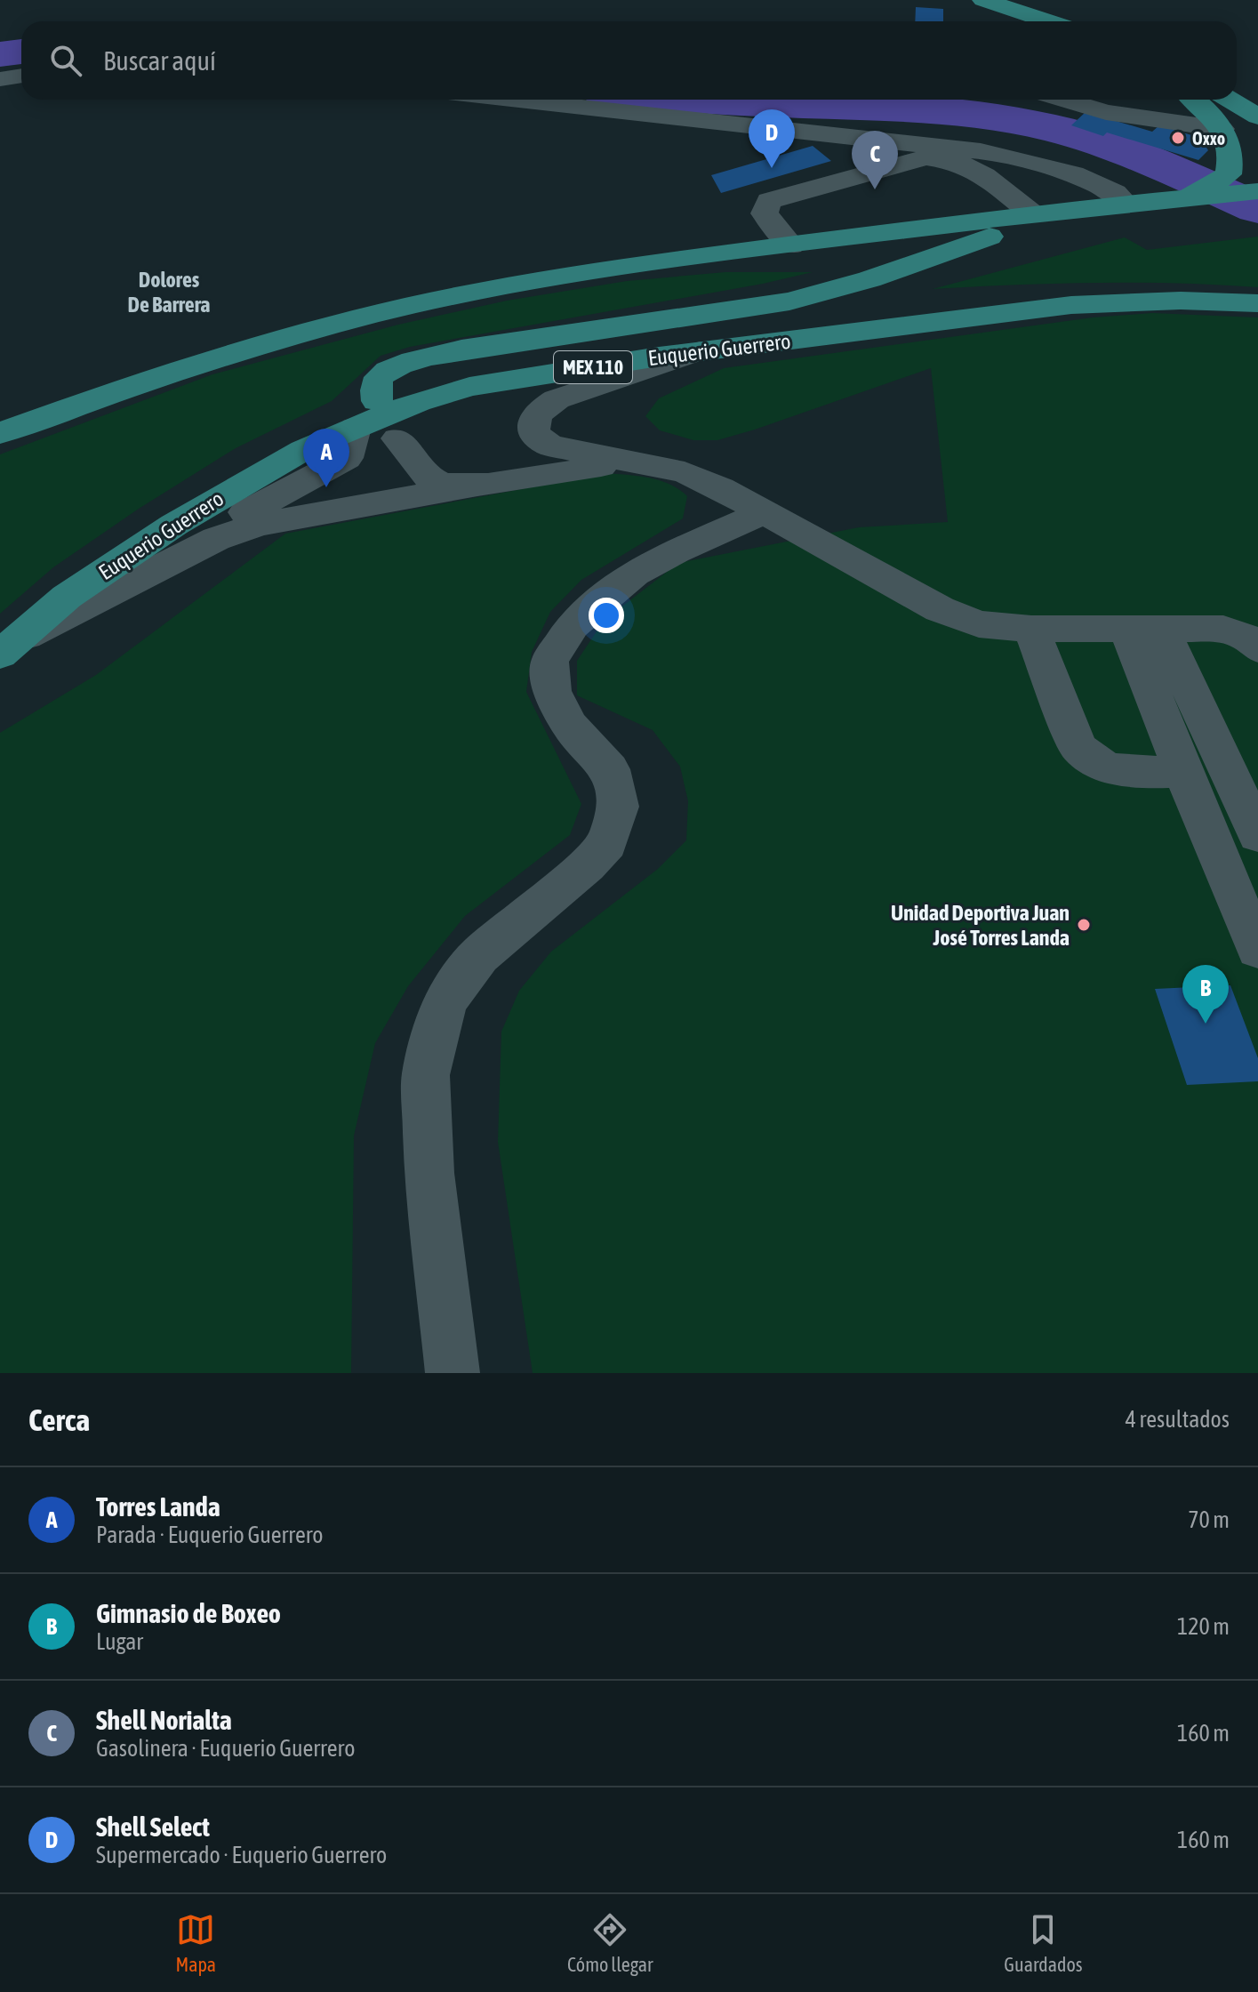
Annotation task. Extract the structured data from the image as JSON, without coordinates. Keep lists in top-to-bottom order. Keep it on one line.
{"streets":{"main road":["Euquerio Guerrero","MEX 110"]},"districts":["Dolores De Barrera"],"places":["Oxxo","Unidad Deportiva Juan José Torres Landa"],"page":{"search":"Buscar aquí","pins":["D","C","A","B"],"heading":["Cerca","4 resultados"],"list":[{"mark":"A","name":"Torres Landa","note":"Parada · Euquerio Guerrero","value":"70 m"},{"mark":"B","name":"Gimnasio de Boxeo","note":"Lugar","value":"120 m"},{"mark":"C","name":"Shell Norialta","note":"Gasolinera · Euquerio Guerrero","value":"160 m"},{"mark":"D","name":"Shell Select","note":"Supermercado · Euquerio Guerrero","value":"160 m"}],"nav":["Mapa","Cómo llegar","Guardados"]}}
